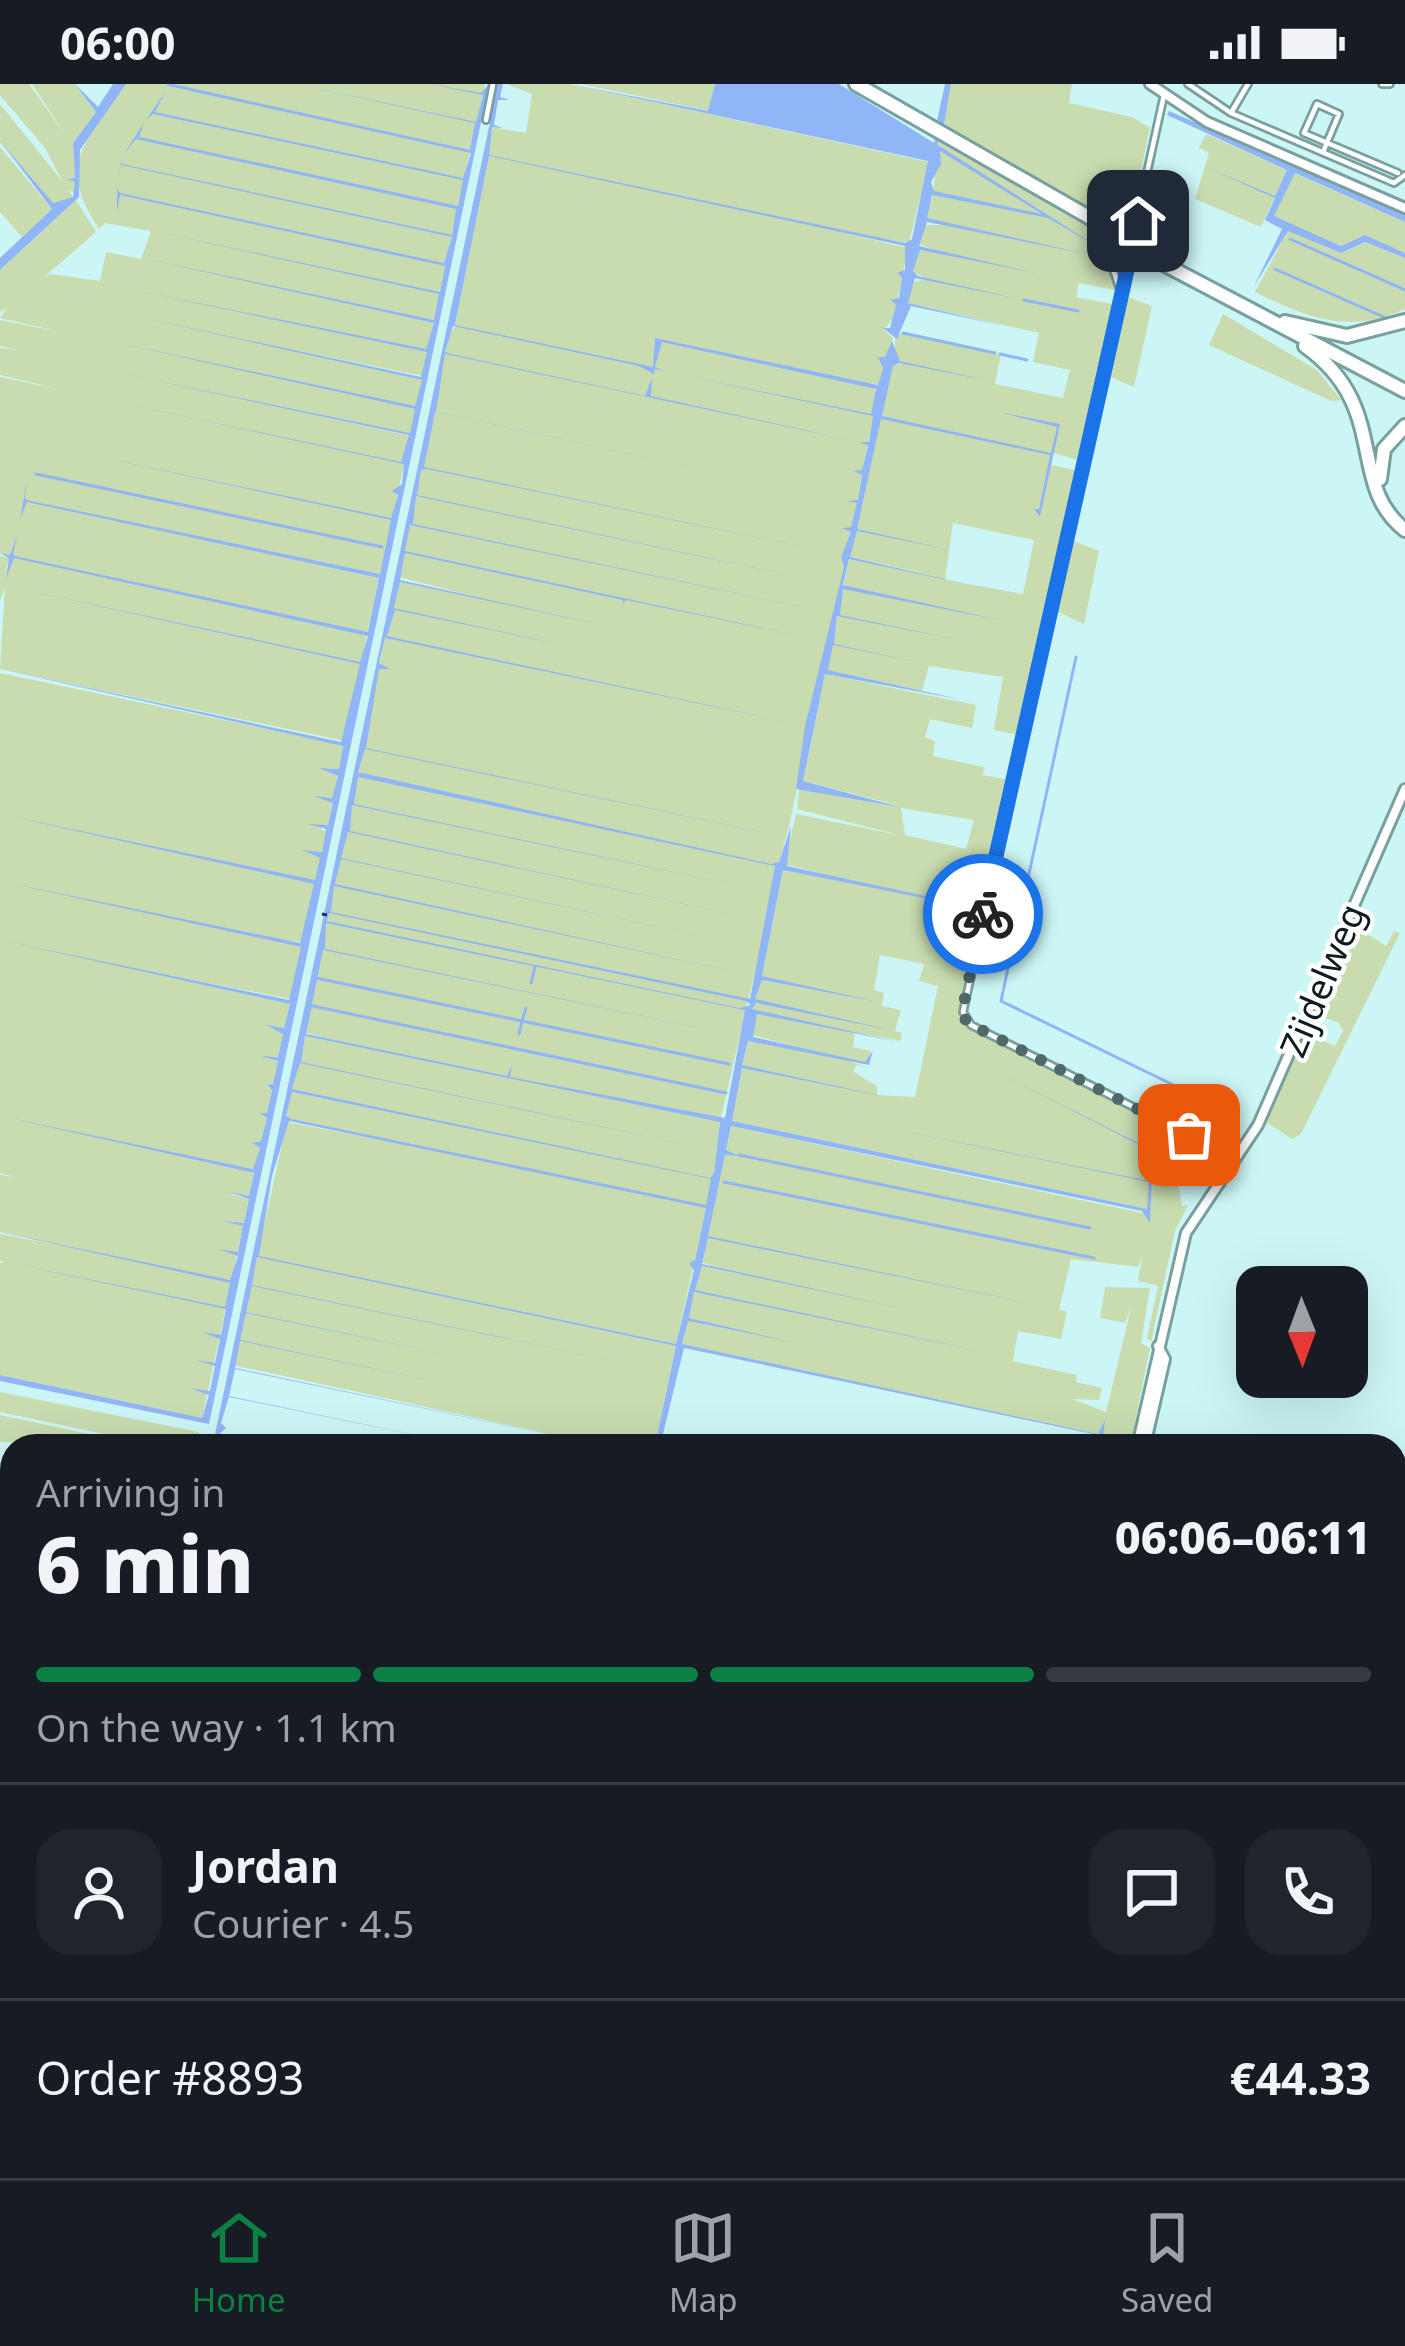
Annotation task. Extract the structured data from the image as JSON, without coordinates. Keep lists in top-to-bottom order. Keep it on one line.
{"streets":{"main road":["Zijdelweg"]},"north":"bottom","page":{"status":"06:00","heading":["6 min","Arriving in","06:06–06:11"],"panel":["Jordan","Courier · 4.5","Order #8893","€44.33"],"bar":"On the way · 1.1 km","tabs":["Home","Map","Saved"]}}
